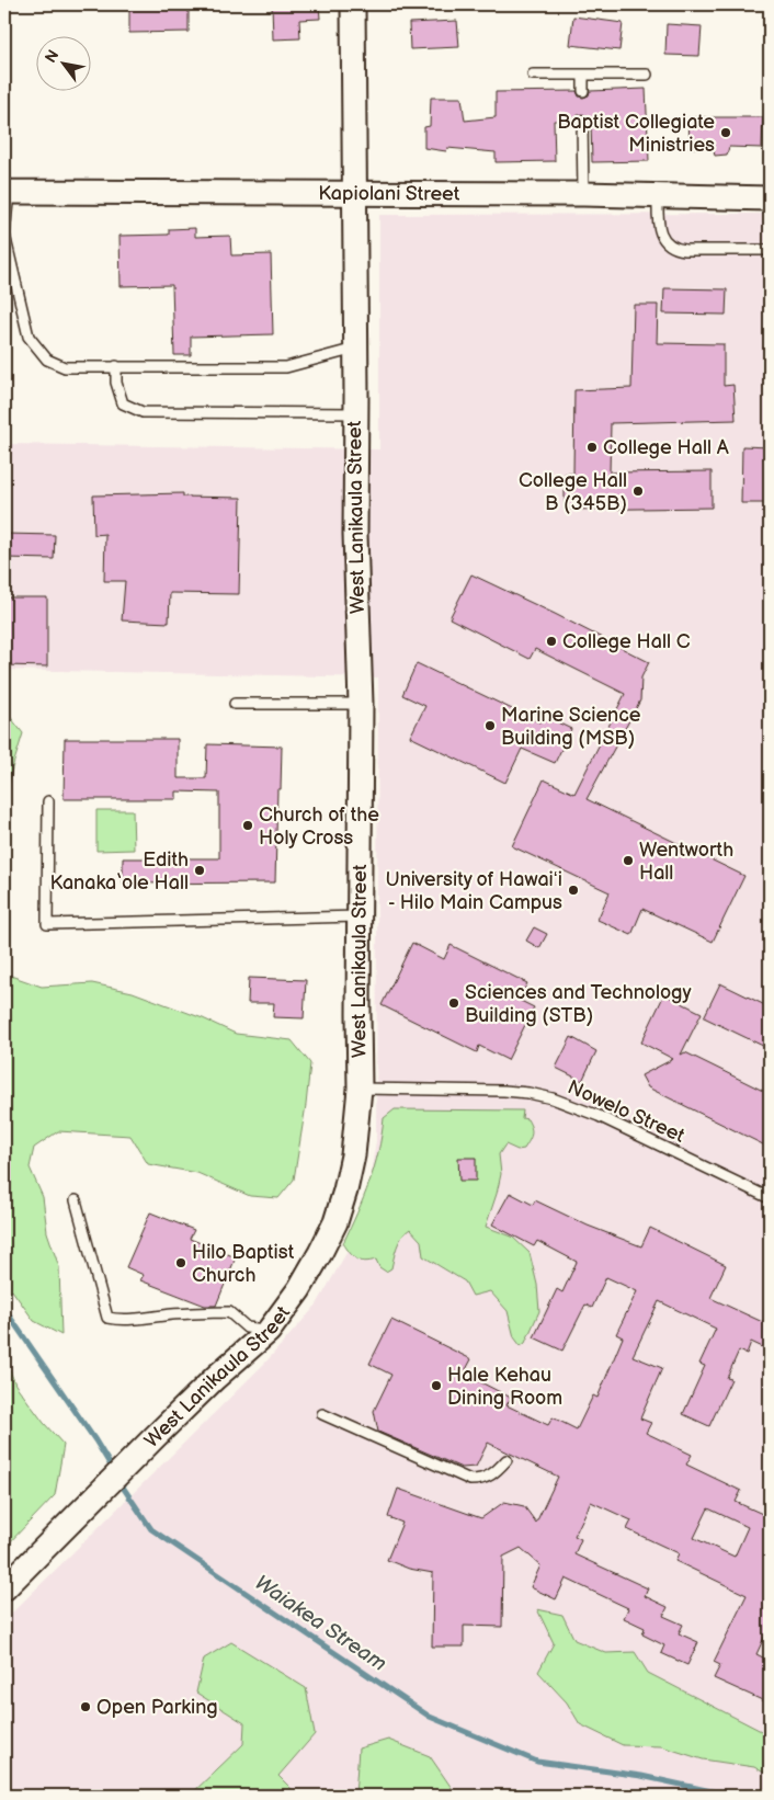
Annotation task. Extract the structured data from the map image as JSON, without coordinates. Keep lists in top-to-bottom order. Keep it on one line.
{"streets":{"street":["Kapiolani Street","West Lanikaula Street"],"lane":["Nowelo Street"]},"crossings":[["Kapiolani Street","West Lanikaula Street"],["West Lanikaula Street","Nowelo Street"]],"water":["Waiakea Stream"],"places":["Baptist Collegiate Ministries","College Hall A","College Hall B (345B)","College Hall C","Marine Science Building (MSB)","Church of the Holy Cross","Wentworth Hall","Edith Kanaka‘ole Hall","University of Hawaiʻi - Hilo Main Campus","Sciences and Technology Building (STB)","Hilo Baptist Church","Hale Kehau Dining Room","Open Parking"],"north":"top left"}
